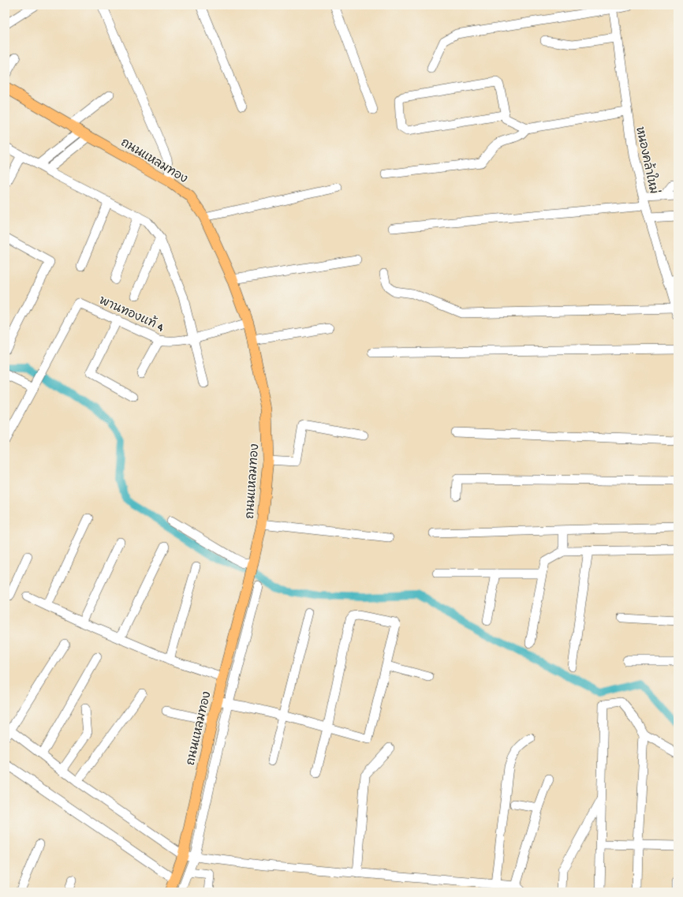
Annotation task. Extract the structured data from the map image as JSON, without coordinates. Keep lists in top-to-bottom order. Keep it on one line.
{"streets":{"main road":["ถนนแหลมทอง"],"street":["หนองคล้าใหม่","พานทองแท้ 4"]},"crossings":[["ถนนแหลมทอง","พานทองแท้ 4"]]}
